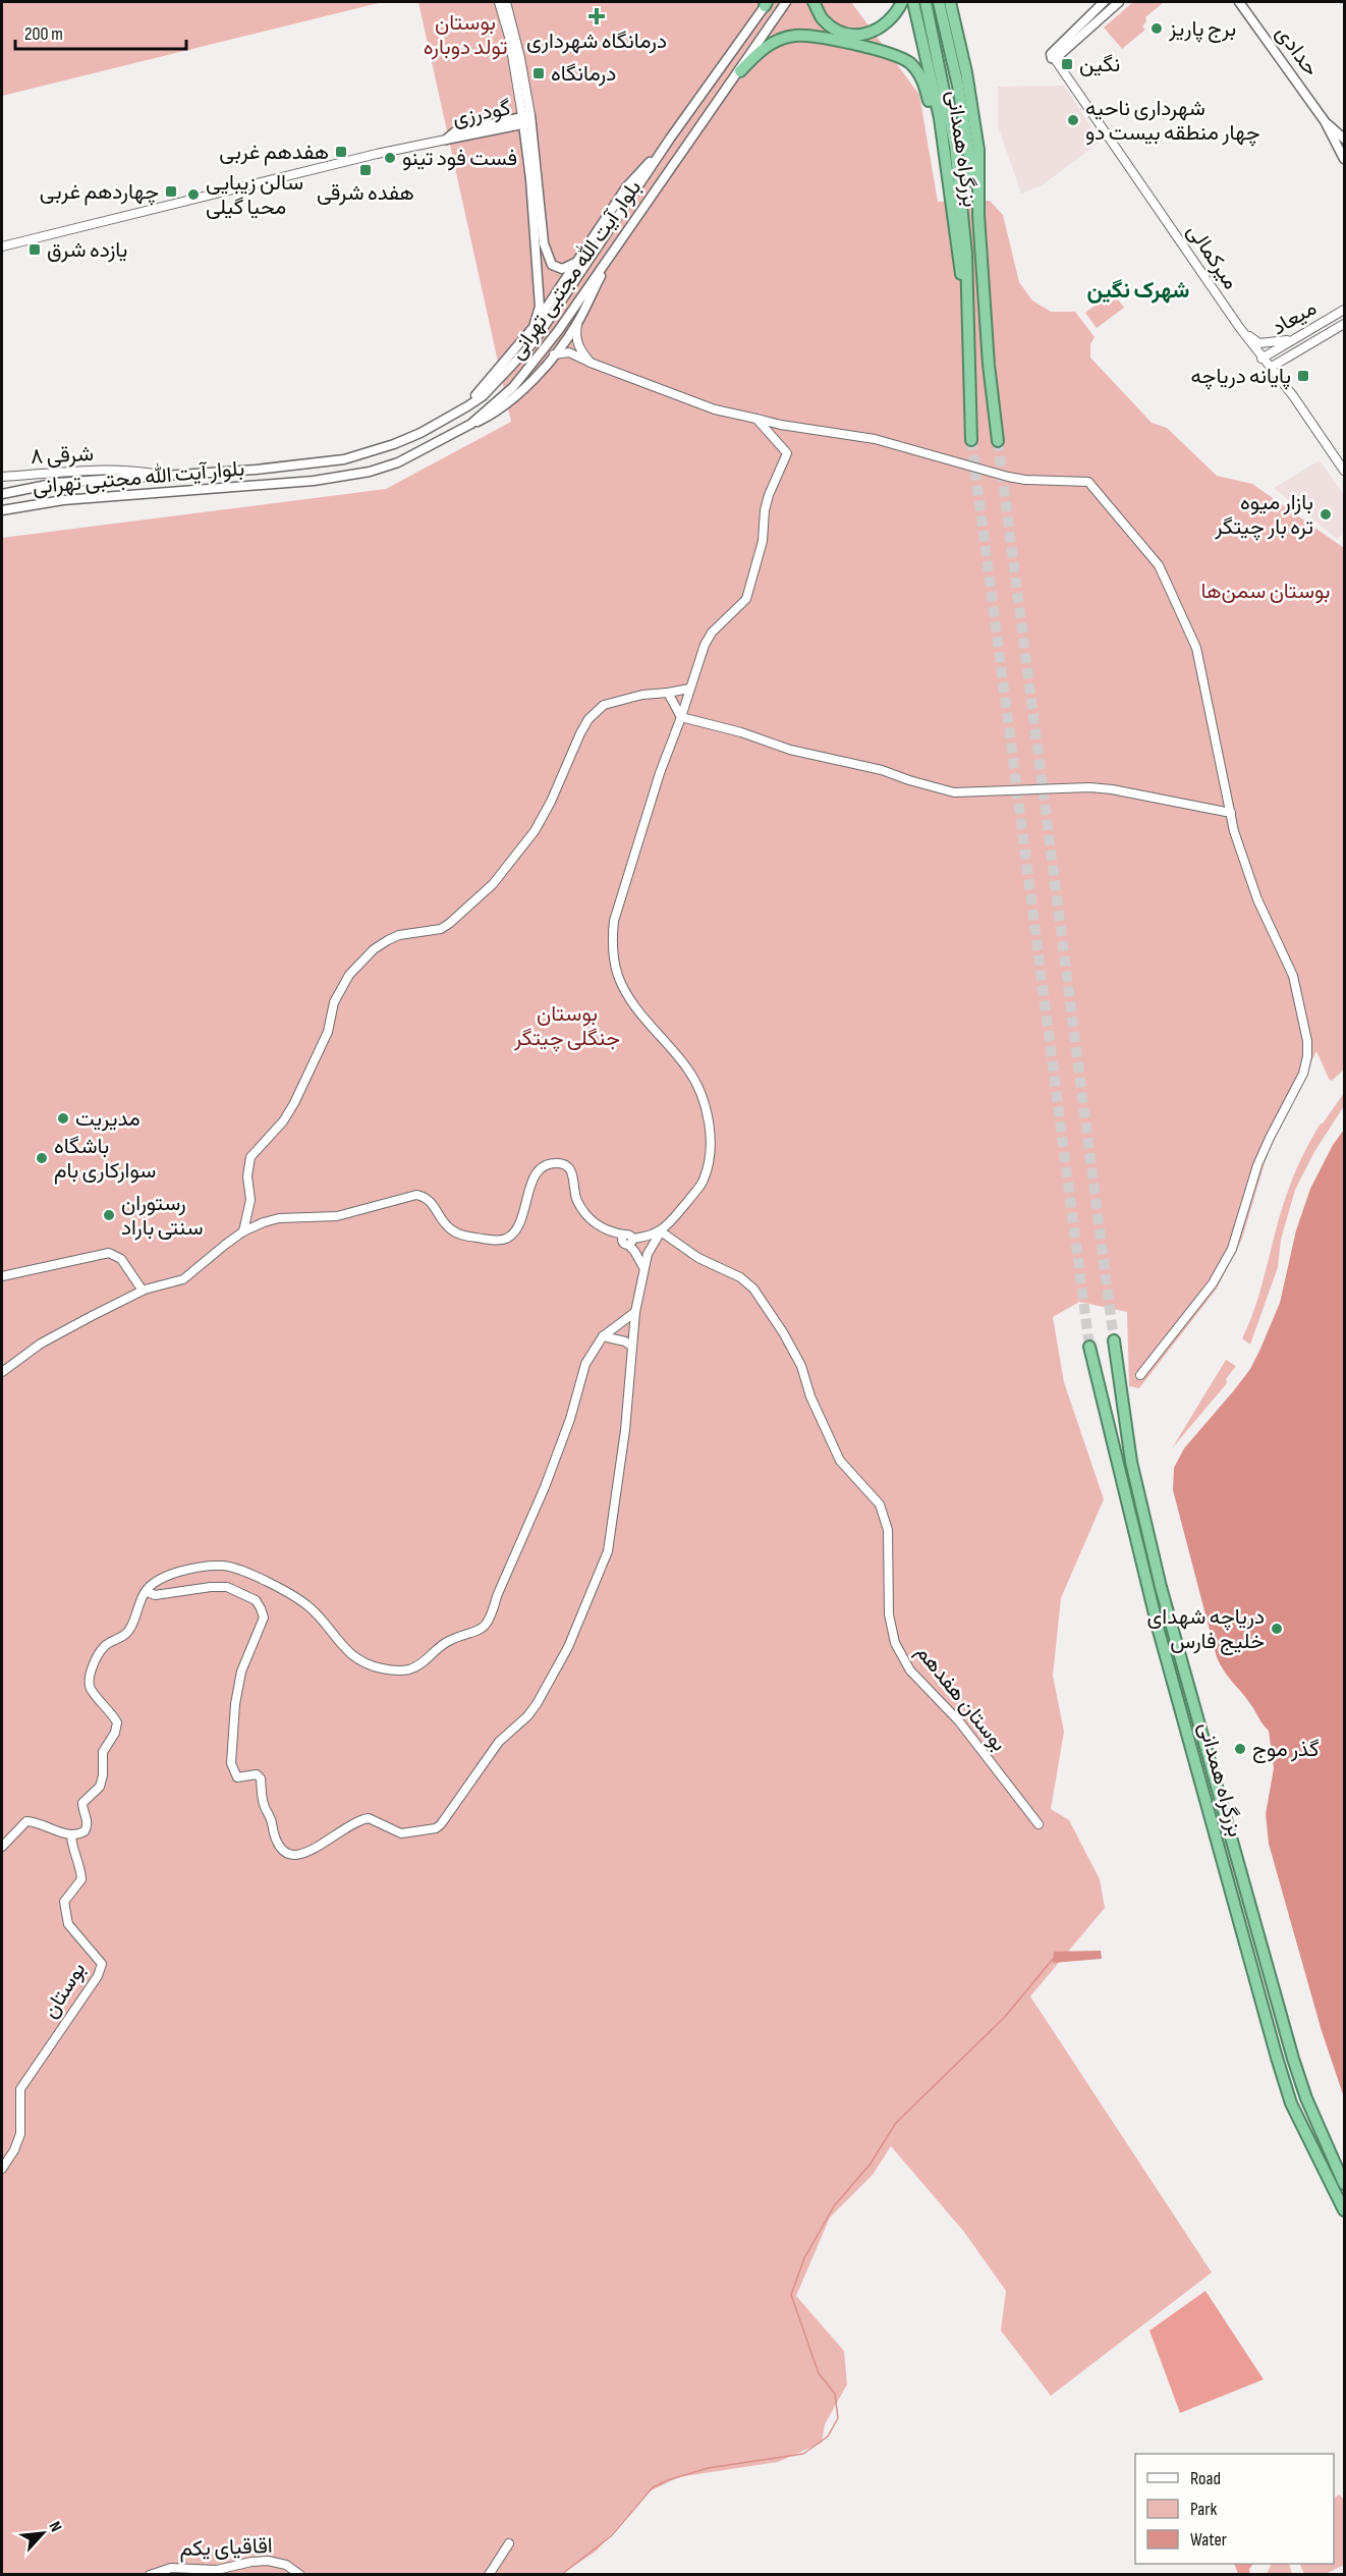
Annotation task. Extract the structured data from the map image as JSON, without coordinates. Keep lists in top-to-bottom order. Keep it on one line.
{"streets":{"highway":["بزرگراه همدانی"],"main road":["حدادی","گودرزی","بلوار آیت الله مجتبی تهرانی"],"street":["میرکمالی","میعاد","۸ شرقی","بوستان هفدهم","بوستان","اقاقیای یکم"]},"crossings":[["میرکمالی","میعاد"],["بلوار آیت الله مجتبی تهرانی","۸ شرقی"]],"districts":["شهرک نگین"],"parks":["بوستان تولد دوباره","بوستان سمن‌ها","بوستان جنگلی چیتگر"],"places":{"health":["درمانگاه شهرداری"],"other":["برج پاریز","شهرداری ناحیه چهار منطقه بیست دو","فست فود تینو","سالن زیبایی محیا گیلی","بازار میوه تره بار چیتگر","مدیریت","باشگاه سوارکاری بام","رستوران سنتی باراد","دریاچه شهدای خلیج فارس","گذر موج"],"transit":["نگین","درمانگاه","هفدهم غربی","هفده شرقی","چهاردهم غربی","یازده شرق","پایانه دریاچه"]},"legend":["Road","Park","Water"],"scale_bar":"200 m","north":"top right"}
